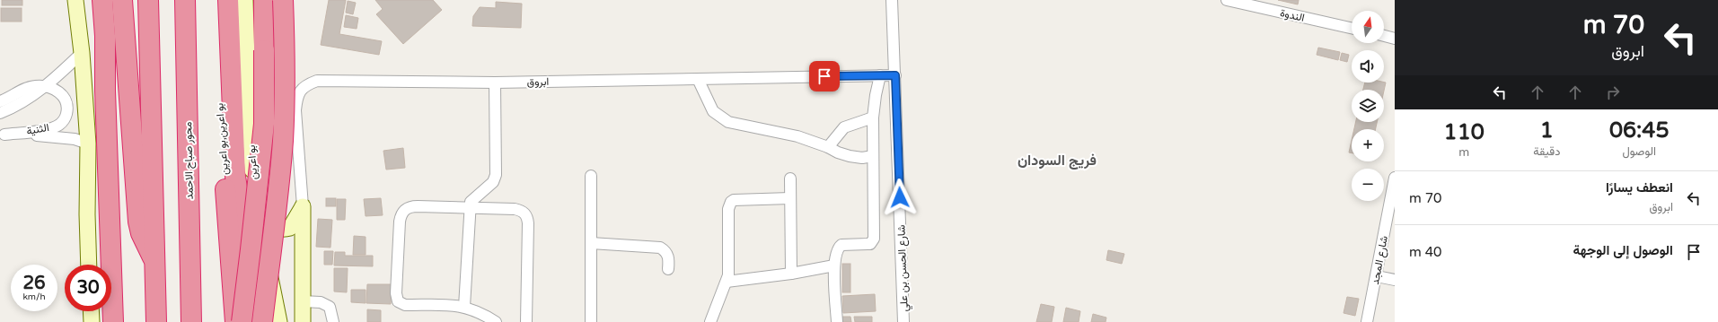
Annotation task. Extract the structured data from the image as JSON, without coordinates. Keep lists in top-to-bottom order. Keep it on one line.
{"streets":{"highway":["بو اعرين,بو اعرين","محور صباح الاحمد"],"main road":["بو اعرين"],"street":["الندوة","ابروق","الثنية","شارع المجد","شارع الحسن بن علي"]},"crossings":[["ابروق","شارع الحسن بن علي"]],"districts":["فريج السودان"],"north":"top","page":{"turn":["70 m","ابروق"],"map_buttons":["+","−"],"eta":["06:45","الوصول","1","دقيقة","110","m"],"list":[{"name":"انعطف يسارًا","note":"ابروق","value":"70 m"},{"name":"الوصول إلى الوجهة","value":"40 m"}],"speed":"26 km/h","limit":"30"}}
